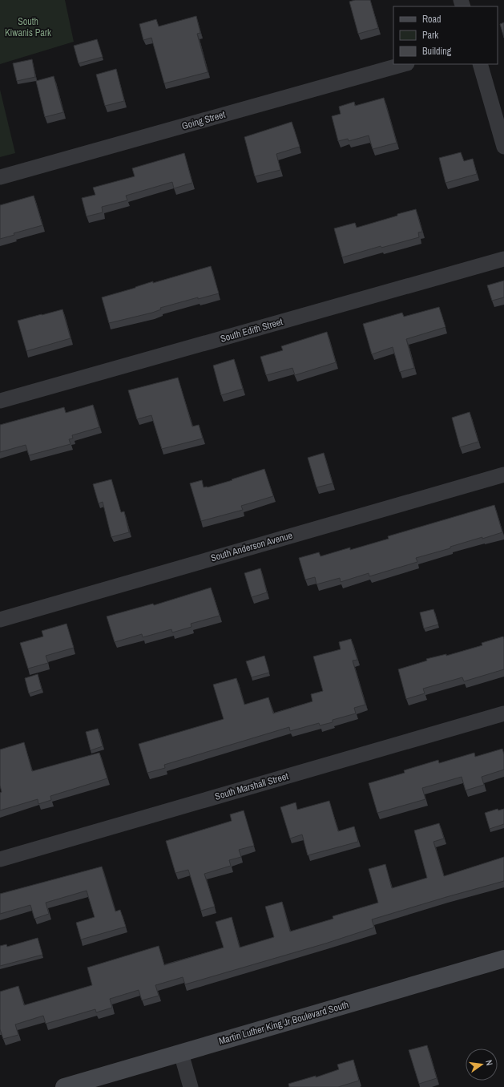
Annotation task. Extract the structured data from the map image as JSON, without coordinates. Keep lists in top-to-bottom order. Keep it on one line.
{"streets":{"main road":["Martin Luther King Jr Boulevard South"],"street":["Going Street","South Edith Street","South Anderson Avenue","South Marshall Street"]},"parks":["South Kiwanis Park"],"legend":["Road","Park","Building"],"north":"right"}
